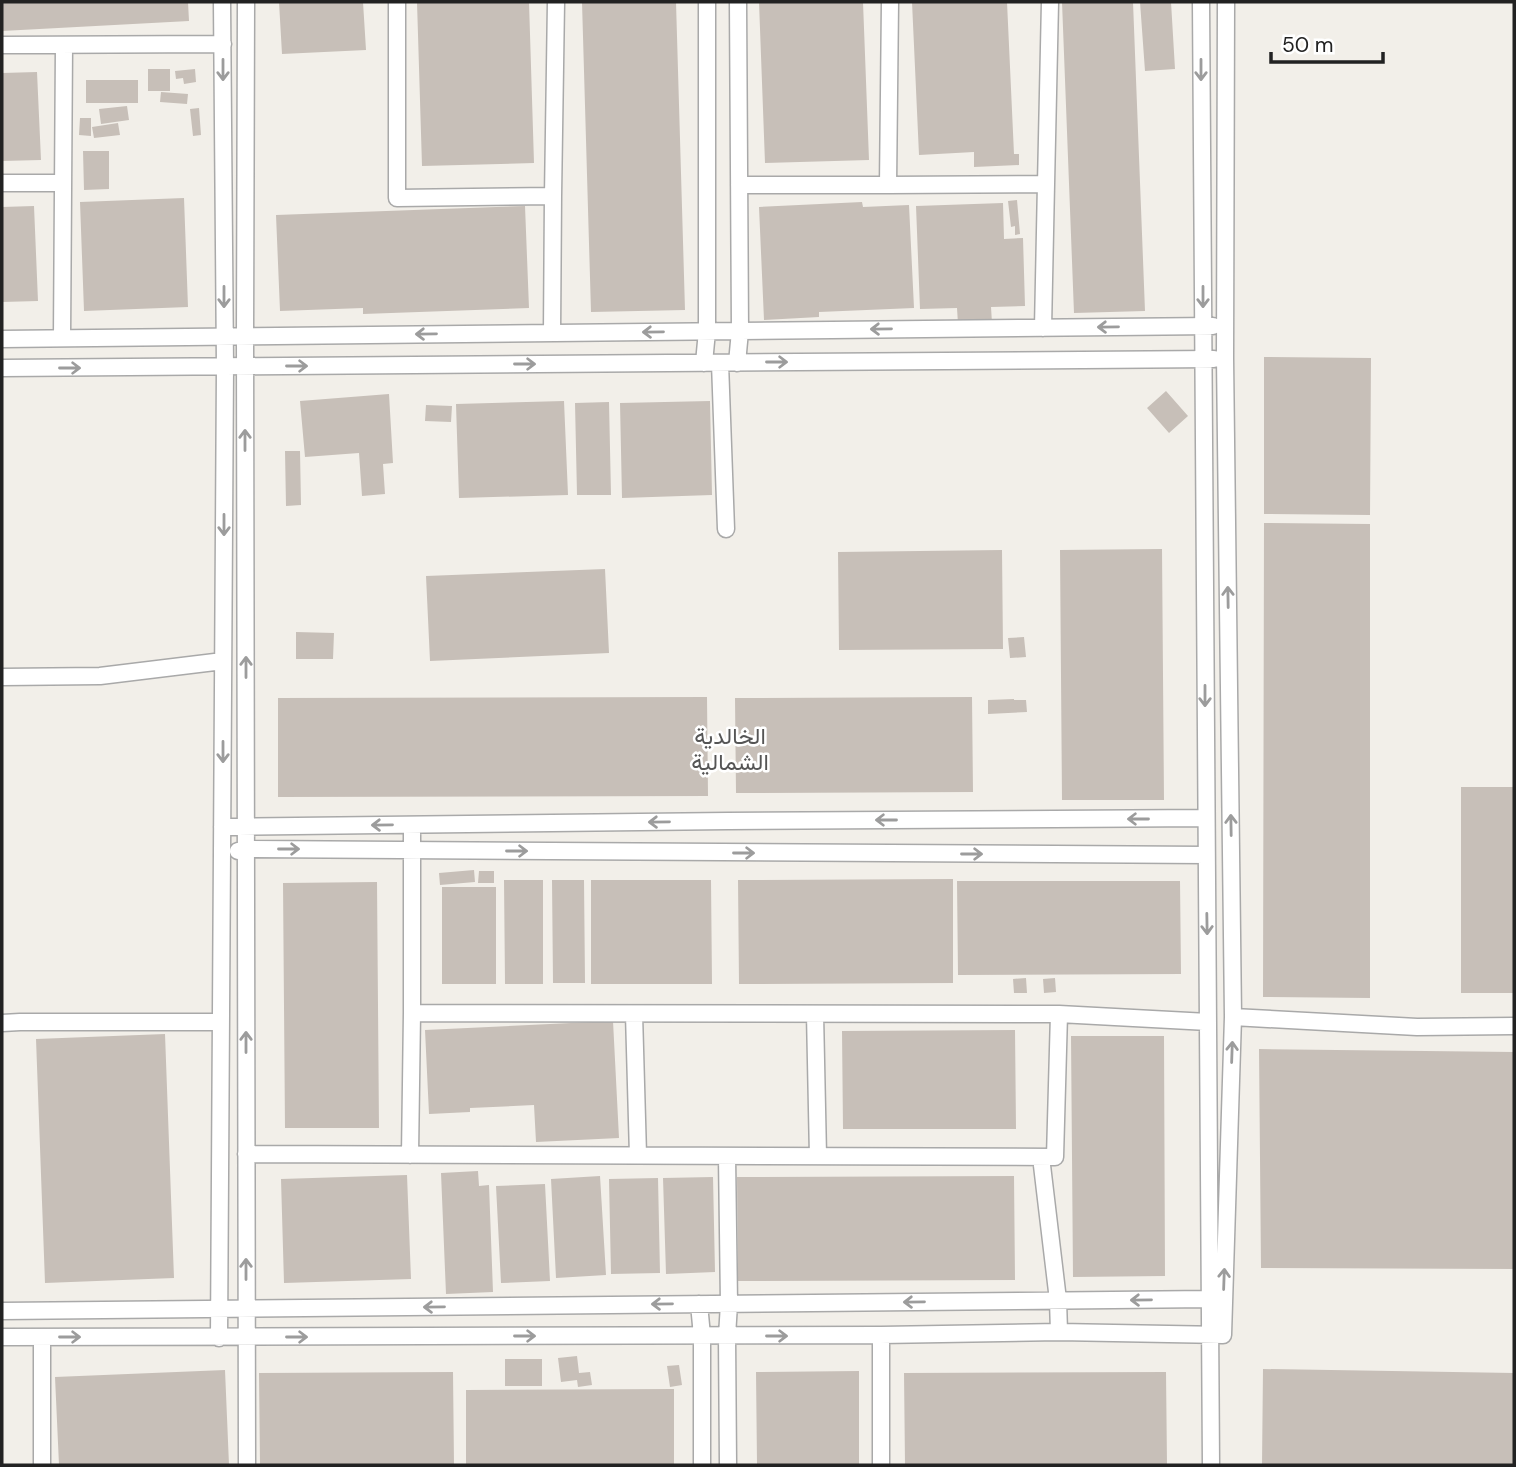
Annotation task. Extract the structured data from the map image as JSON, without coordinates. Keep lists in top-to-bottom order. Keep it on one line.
{"districts":["الخالدية الشمالية"],"scale_bar":"50 m"}
